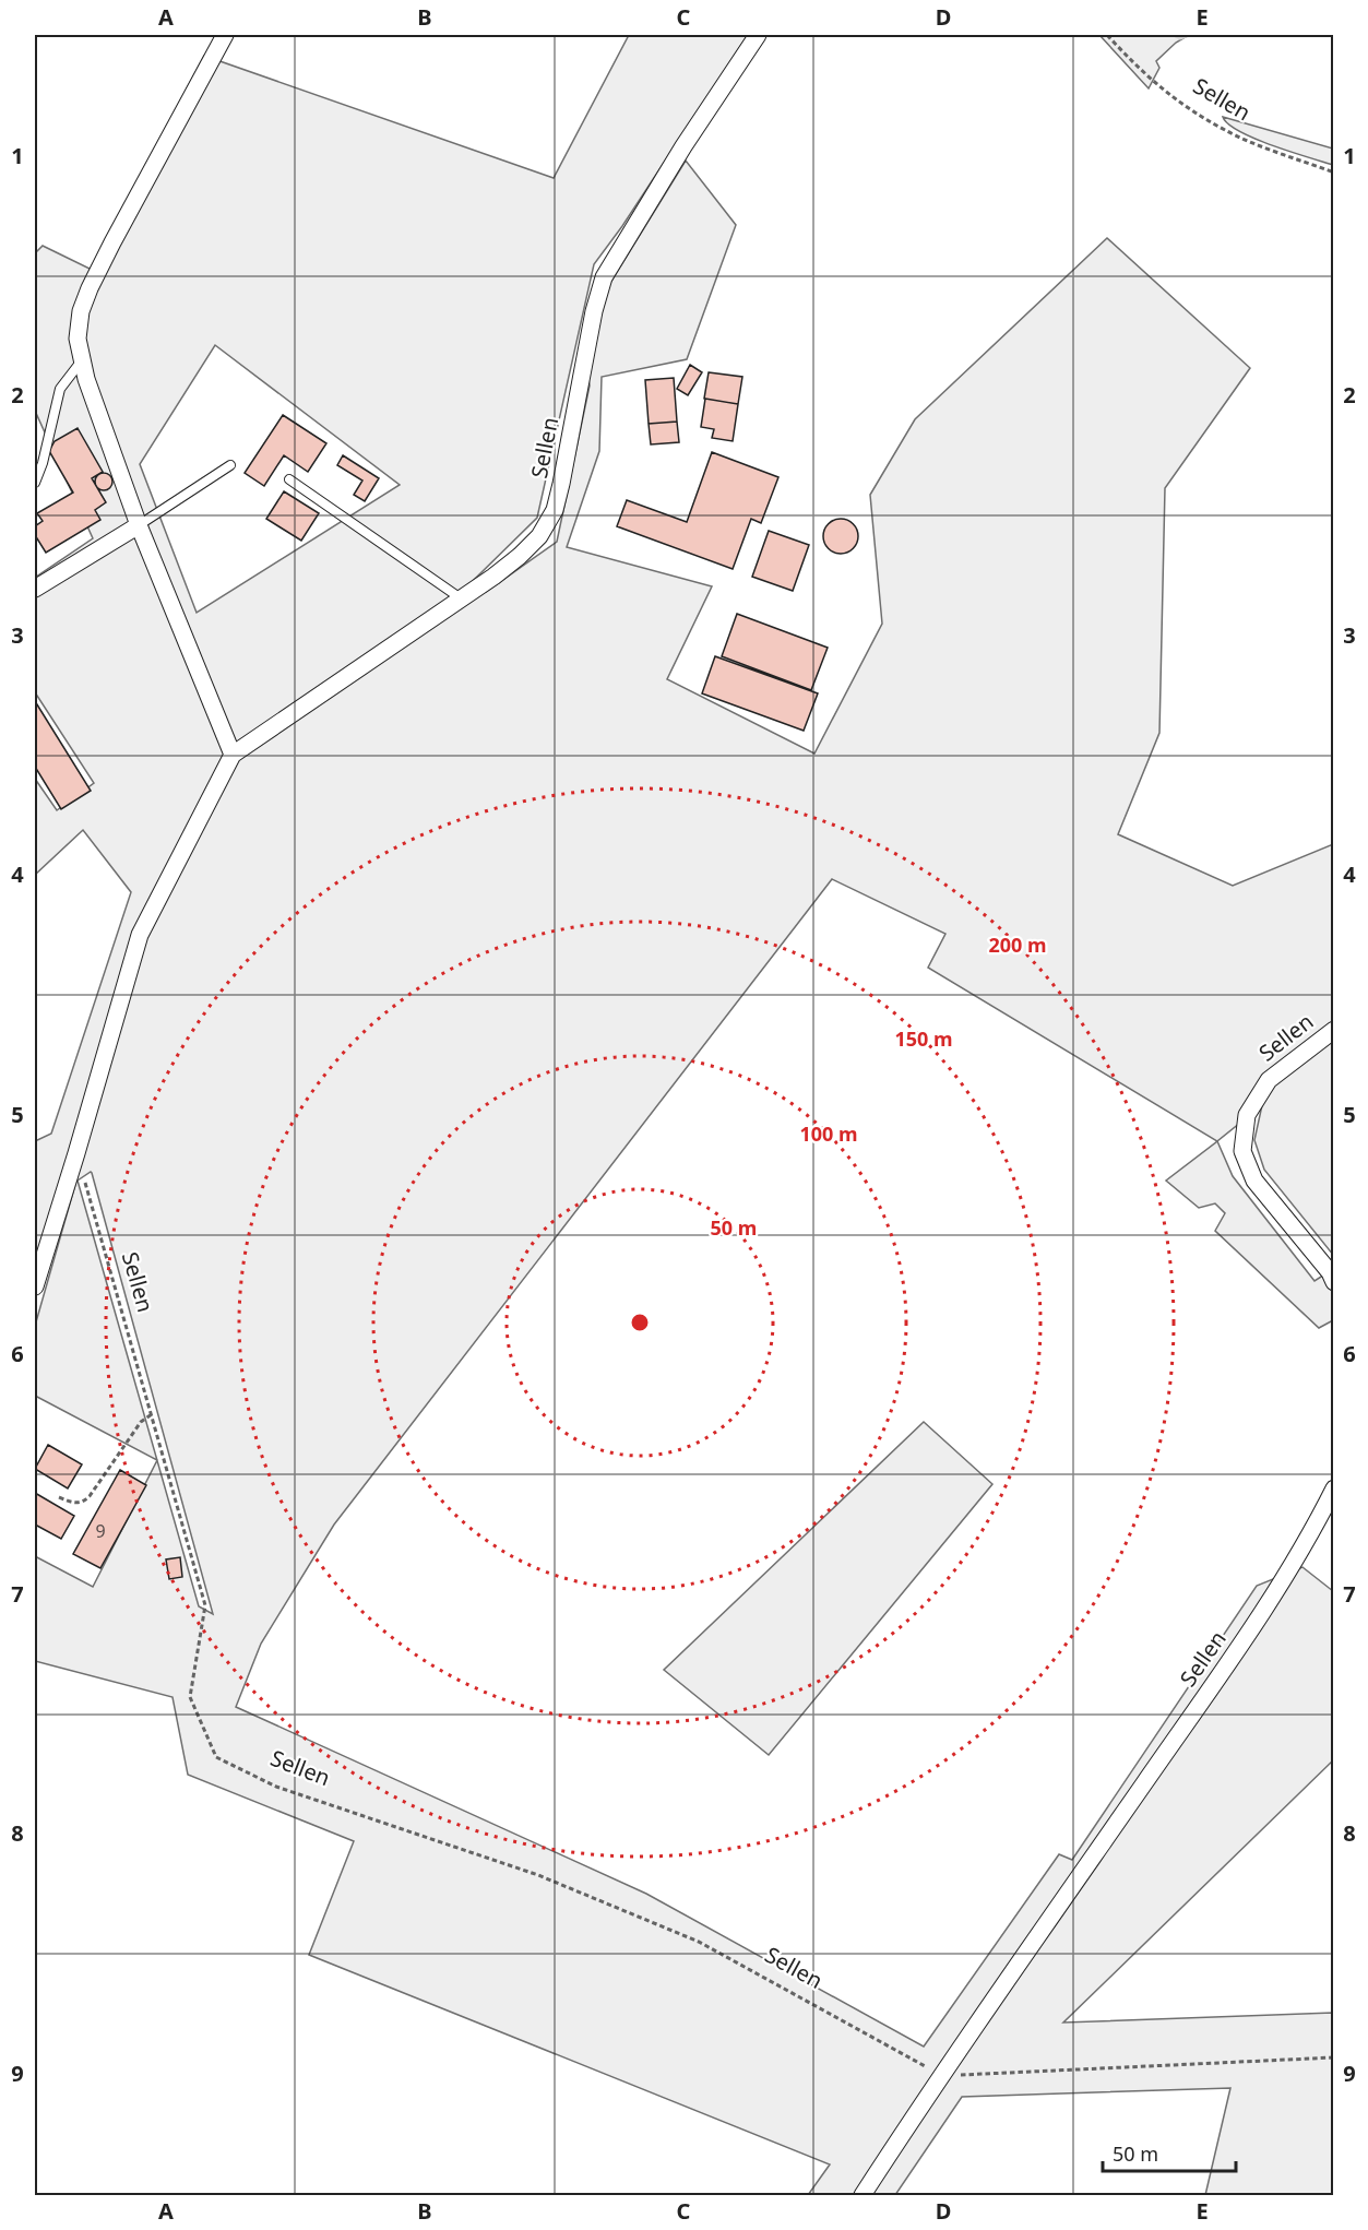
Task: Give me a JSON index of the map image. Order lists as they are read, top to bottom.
{
  "streets": {
    "street": ["Sellen"]
  },
  "house_numbers": ["9"],
  "scale_bar": "50 m",
  "grid": {
    "columns": [
      "A",
      "B",
      "C",
      "D",
      "E"
    ],
    "rows": [
      "1",
      "2",
      "3",
      "4",
      "5",
      "6",
      "7",
      "8",
      "9"
    ]
  },
  "rings": [
    "200 m",
    "150 m",
    "100 m",
    "50 m"
  ]
}
